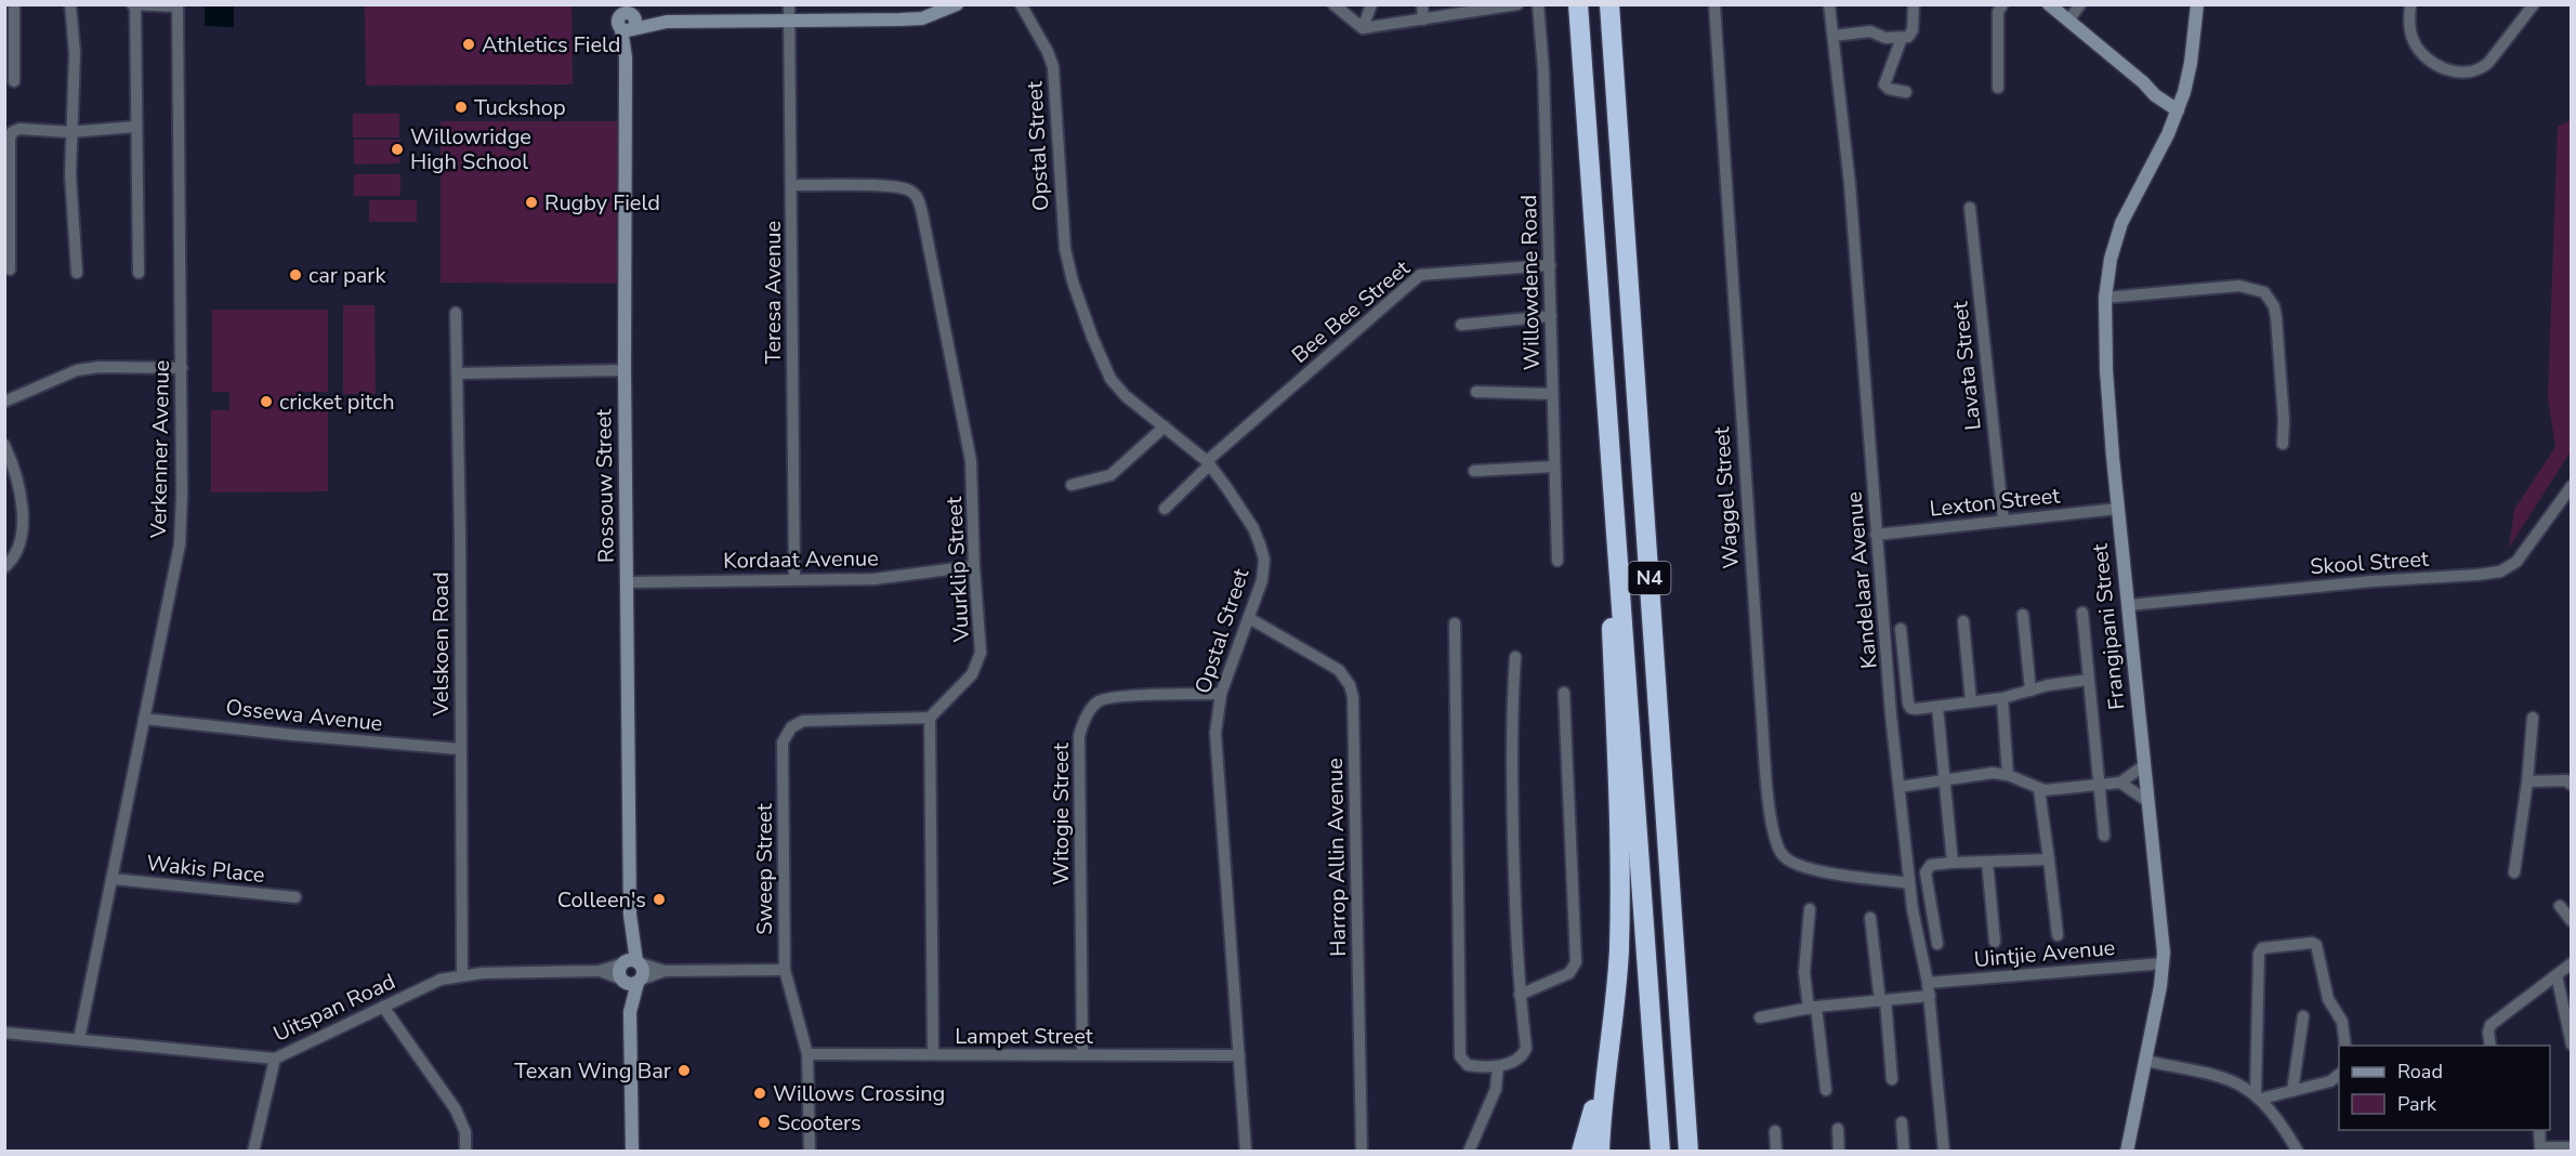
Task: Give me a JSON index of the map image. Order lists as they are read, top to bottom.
{
  "streets": {
    "highway": ["N4"],
    "street": [
      "Opstal Street",
      "Willowdene Road",
      "Teresa Avenue",
      "Bee Bee Street",
      "Lavata Street",
      "Verkenner Avenue",
      "Rossouw Street",
      "Waggel Street",
      "Lexton Street",
      "Kordaat Avenue",
      "Skool Street",
      "Vuurklip Street",
      "Kandelaar Avenue",
      "Frangipani Street",
      "Velskoen Road",
      "Ossewa Avenue",
      "Witogie Street",
      "Harrop Allin Avenue",
      "Wakis Place",
      "Sweep Street",
      "Uintjie Avenue",
      "Uitspan Road",
      "Lampet Street"
    ]
  },
  "crossings": [
    ["Opstal Street", "Bee Bee Street"],
    ["Opstal Street", "Witogie Street"],
    ["Opstal Street", "Harrop Allin Avenue"],
    ["Opstal Street", "Lampet Street"],
    ["Willowdene Road", "Bee Bee Street"],
    ["Teresa Avenue", "Kordaat Avenue"],
    ["Teresa Avenue", "Vuurklip Street"],
    ["Lavata Street", "Lexton Street"],
    ["Verkenner Avenue", "Ossewa Avenue"],
    ["Verkenner Avenue", "Wakis Place"],
    ["Verkenner Avenue", "Uitspan Road"],
    ["Rossouw Street", "Kordaat Avenue"],
    ["Rossouw Street", "Uitspan Road"],
    ["Waggel Street", "Kandelaar Avenue"],
    ["Lexton Street", "Kandelaar Avenue"],
    ["Lexton Street", "Frangipani Street"],
    ["Kordaat Avenue", "Vuurklip Street"],
    ["Skool Street", "Frangipani Street"],
    ["Vuurklip Street", "Sweep Street"],
    ["Kandelaar Avenue", "Uintjie Avenue"],
    ["Frangipani Street", "Uintjie Avenue"],
    ["Velskoen Road", "Ossewa Avenue"],
    ["Velskoen Road", "Uitspan Road"],
    ["Witogie Street", "Lampet Street"],
    ["Sweep Street", "Lampet Street"]
  ],
  "places": [
    "Athletics Field",
    "Tuckshop",
    "Willowridge High School",
    "Rugby Field",
    "car park",
    "cricket pitch",
    "Colleen's",
    "Texan Wing Bar",
    "Willows Crossing",
    "Scooters"
  ],
  "legend": ["Road", "Park"]
}
